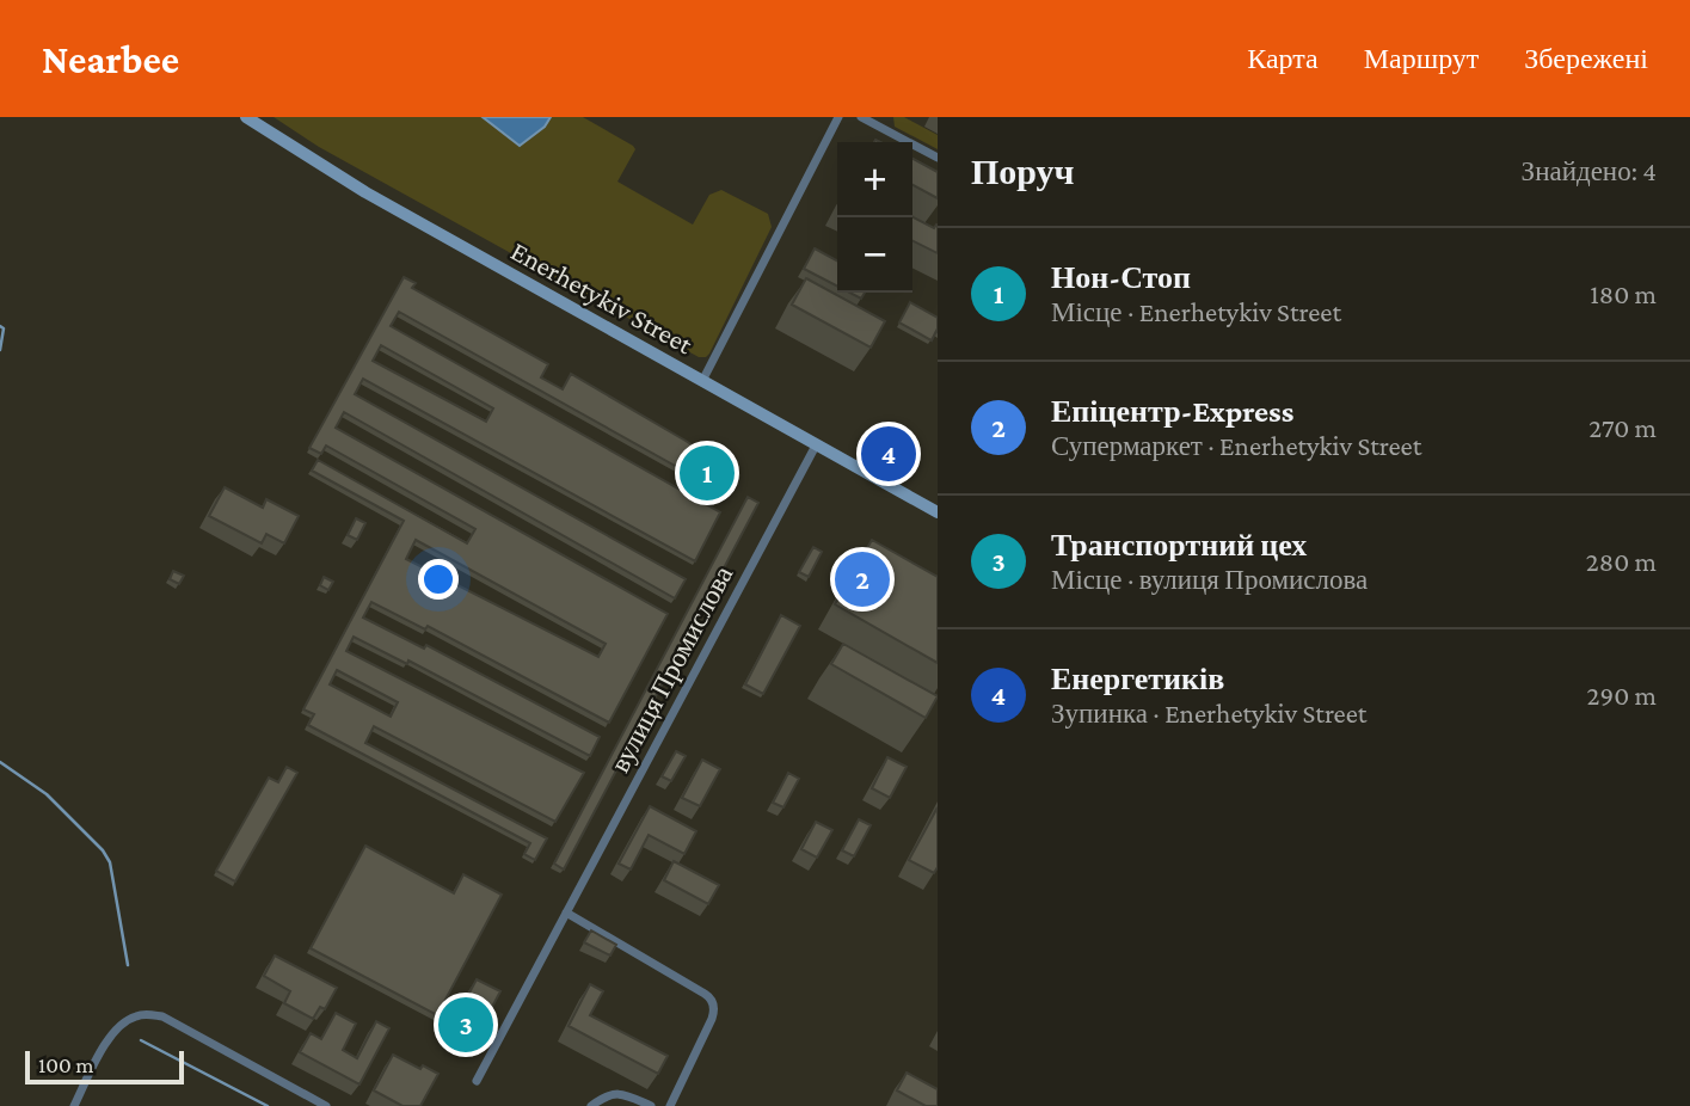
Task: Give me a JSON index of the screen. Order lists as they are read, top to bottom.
{
  "streets": {
    "main road": ["Enerhetykiv Street"],
    "street": ["вулиця Промислова"]
  },
  "crossings": [
    ["Enerhetykiv Street", "вулиця Промислова"]
  ],
  "scale_bar": "100 m",
  "page": {
    "header": "Nearbee",
    "nav": ["Карта", "Маршрут", "Збережені"],
    "heading": ["Поруч", "Знайдено: 4"],
    "map_buttons": ["+", "−"],
    "list": [
      {
        "mark": "1",
        "name": "Нон-Стоп",
        "note": "Місце · Enerhetykiv Street",
        "value": "180 m"
      },
      {
        "mark": "2",
        "name": "Епіцентр-Express",
        "note": "Супермаркет · Enerhetykiv Street",
        "value": "270 m"
      },
      {
        "mark": "3",
        "name": "Транспортний цех",
        "note": "Місце · вулиця Промислова",
        "value": "280 m"
      },
      {
        "mark": "4",
        "name": "Енергетиків",
        "note": "Зупинка · Enerhetykiv Street",
        "value": "290 m"
      }
    ],
    "pins": [
      "4",
      "1",
      "2",
      "3"
    ],
    "scale": "100 m"
  }
}
